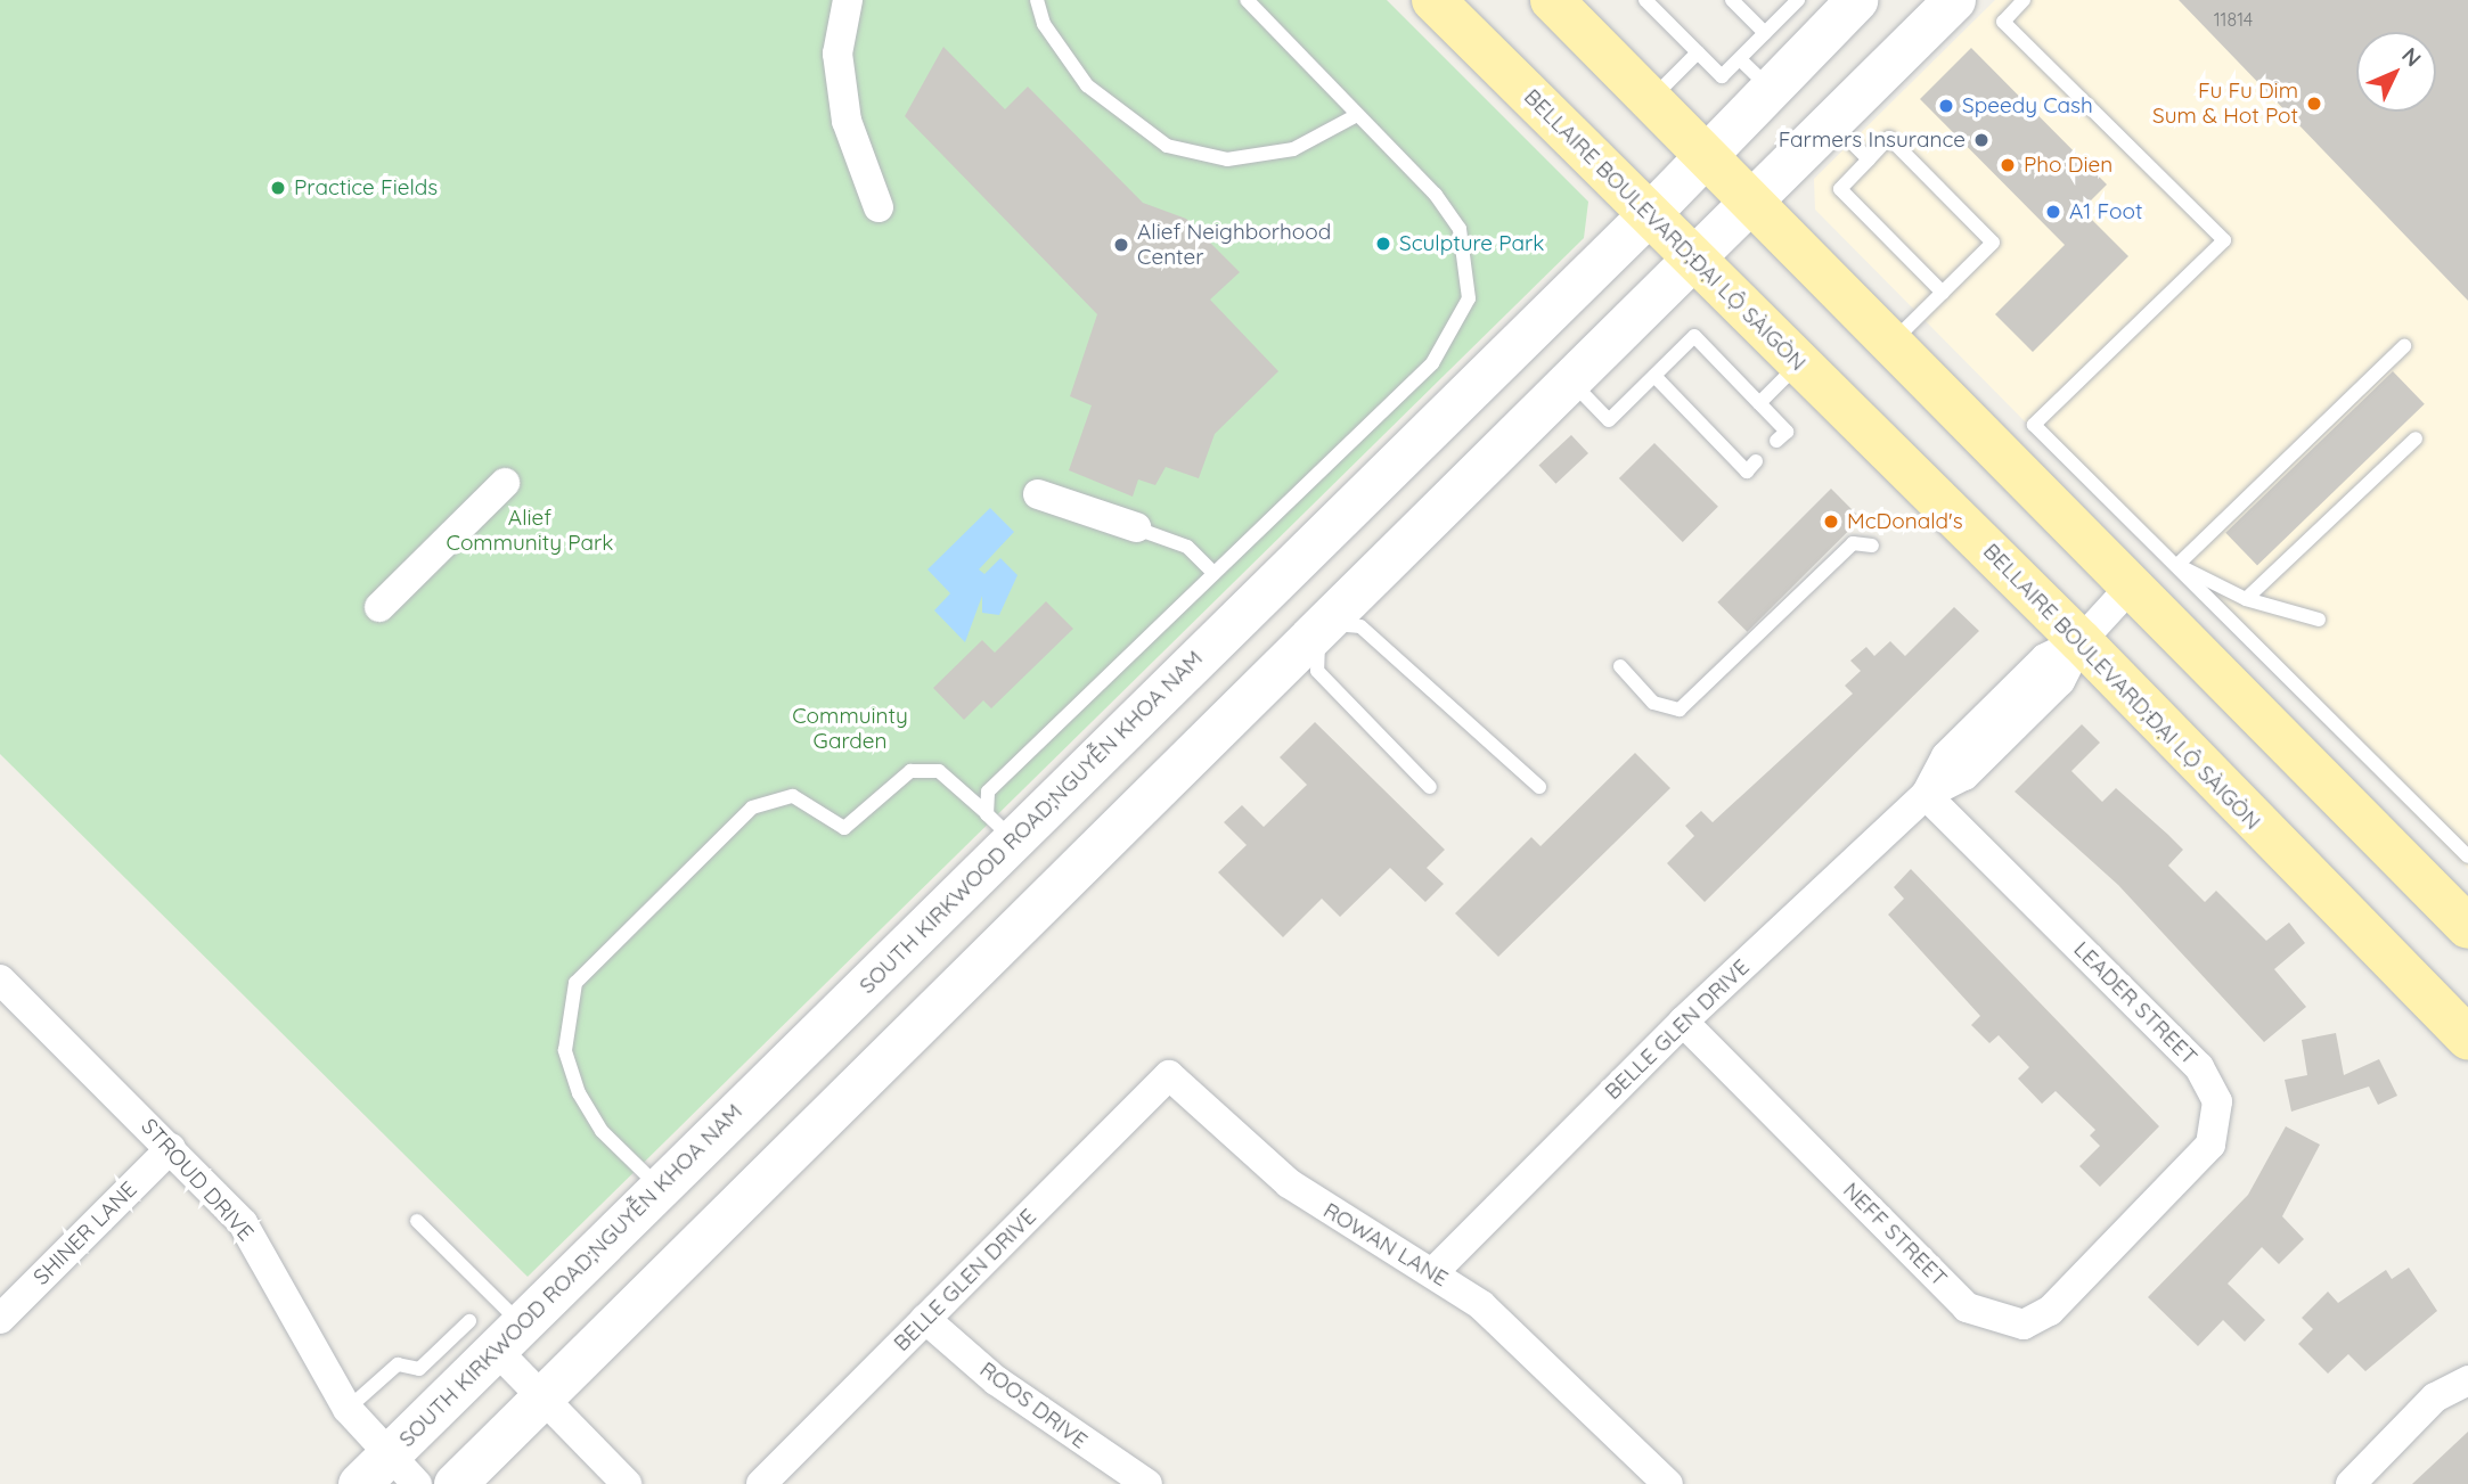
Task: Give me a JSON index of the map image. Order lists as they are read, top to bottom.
{
  "streets": {
    "main road": ["BELLAIRE BOULEVARD;ĐẠI LỘ SÀIGÒN", "SOUTH KIRKWOOD ROAD;NGUYỄN KHOA NAM"],
    "street": [
      "LEADER STREET",
      "BELLE GLEN DRIVE",
      "STROUD DRIVE",
      "SHINER LANE",
      "NEFF STREET",
      "ROWAN LANE",
      "ROOS DRIVE"
    ]
  },
  "crossings": [
    ["BELLAIRE BOULEVARD;ĐẠI LỘ SÀIGÒN", "SOUTH KIRKWOOD ROAD;NGUYỄN KHOA NAM"],
    ["BELLAIRE BOULEVARD;ĐẠI LỘ SÀIGÒN", "BELLE GLEN DRIVE"],
    ["SOUTH KIRKWOOD ROAD;NGUYỄN KHOA NAM", "STROUD DRIVE"],
    ["LEADER STREET", "BELLE GLEN DRIVE"],
    ["LEADER STREET", "NEFF STREET"],
    ["BELLE GLEN DRIVE", "NEFF STREET"],
    ["BELLE GLEN DRIVE", "ROWAN LANE"],
    ["BELLE GLEN DRIVE", "ROOS DRIVE"],
    ["STROUD DRIVE", "SHINER LANE"]
  ],
  "parks": ["Alief Community Park", "Commuinty Garden"],
  "places": [
    "Fu Fu Dim Sum & Hot Pot",
    "Speedy Cash",
    "Farmers Insurance",
    "Pho Dien",
    "Practice Fields",
    "A1 Foot",
    "Sculpture Park",
    "Alief Neighborhood Center",
    "McDonald's"
  ],
  "house_numbers": ["11814"],
  "north": "top right"
}
